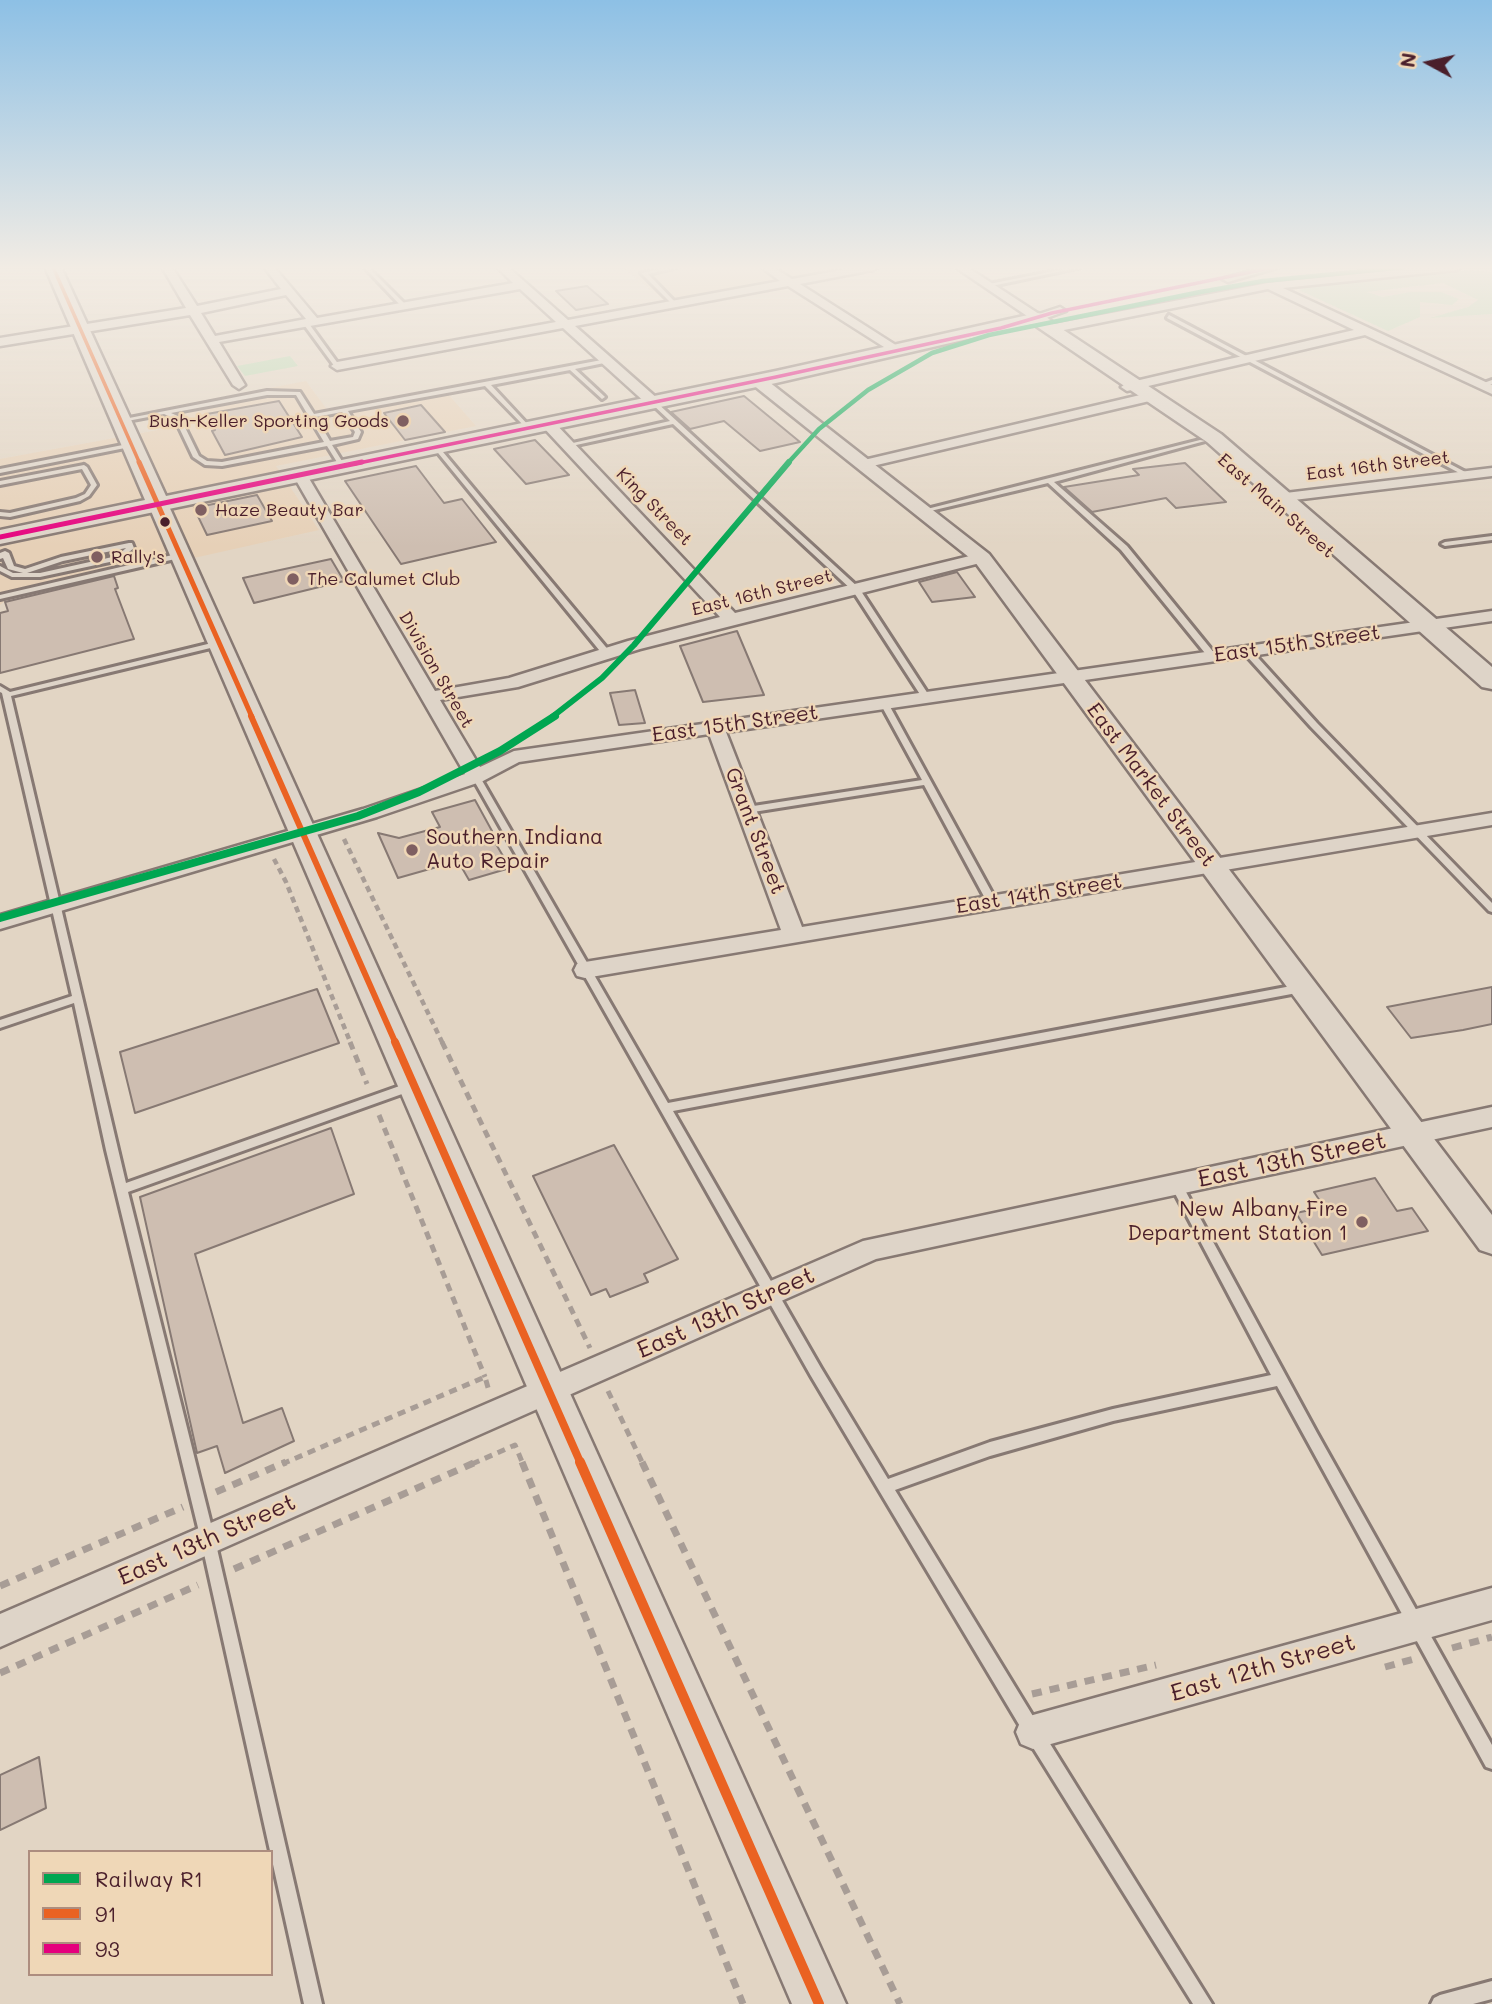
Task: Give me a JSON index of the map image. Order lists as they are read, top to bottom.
{
  "streets": {
    "main road": ["East Main Street"],
    "street": [
      "East 16th Street",
      "King Street",
      "East 15th Street",
      "Division Street",
      "East Market Street",
      "Grant Street",
      "East 14th Street",
      "East 13th Street",
      "East 12th Street"
    ]
  },
  "crossings": [
    ["East 16th Street", "East Main Street"],
    ["East 16th Street", "King Street"],
    ["East 16th Street", "Division Street"],
    ["East 16th Street", "East Market Street"],
    ["East Main Street", "East 15th Street"],
    ["East 15th Street", "Division Street"],
    ["East 15th Street", "East Market Street"],
    ["East 15th Street", "Grant Street"],
    ["East Market Street", "East 14th Street"],
    ["East Market Street", "East 13th Street"],
    ["Grant Street", "East 14th Street"]
  ],
  "places": [
    "Bush-Keller Sporting Goods",
    "Haze Beauty Bar",
    "Rally's",
    "The Calumet Club",
    "Southern Indiana Auto Repair",
    "New Albany Fire Department Station 1"
  ],
  "lines": ["rail line R1", "transit line 91", "transit line 93"],
  "legend": ["Railway R1", "91", "93"],
  "north": "left"
}
